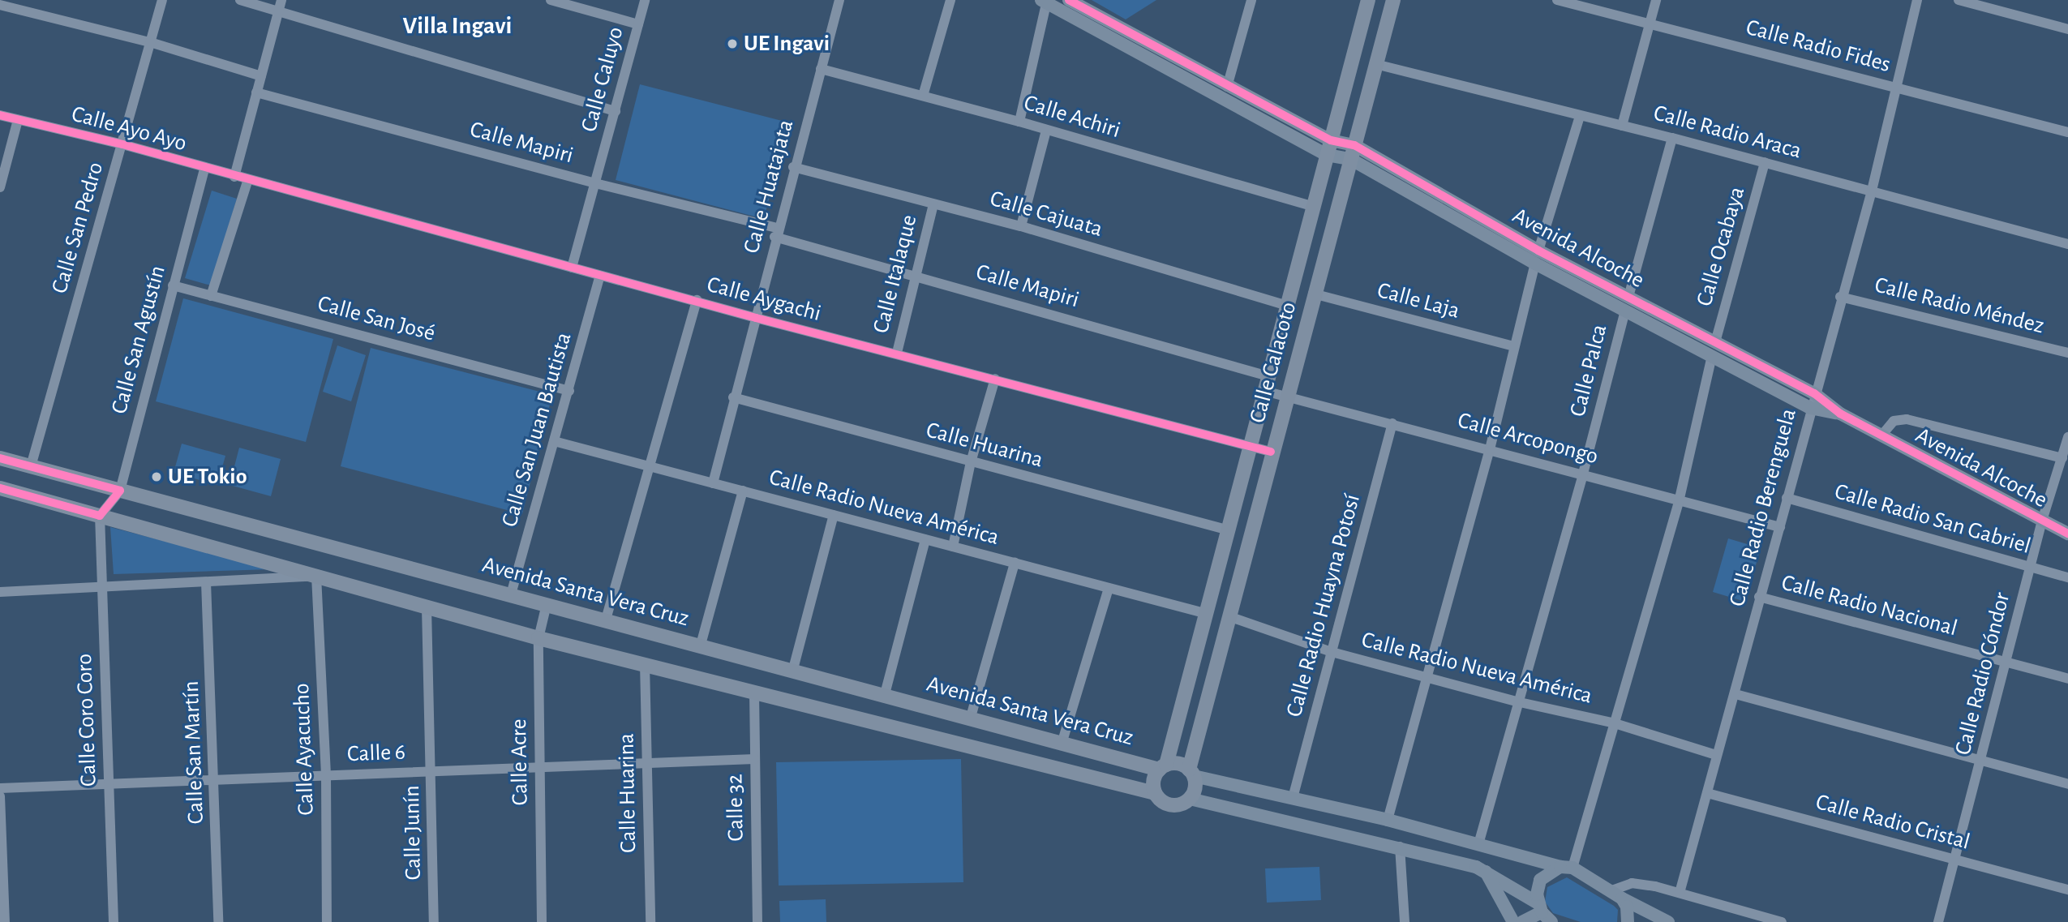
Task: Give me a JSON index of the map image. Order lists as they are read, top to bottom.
{
  "streets": {
    "main road": ["Calle Calacoto", "Avenida Santa Vera Cruz"],
    "street": [
      "Calle Radio Fides",
      "Calle Caluyo",
      "Calle Achiri",
      "Calle Ayo Ayo",
      "Calle Radio Araca",
      "Calle Mapiri",
      "Calle Huatajata",
      "Calle Cajuata",
      "Calle San Pedro",
      "Calle Ocabaya",
      "Avenida Alcoche",
      "Calle Italaque",
      "Calle Aygachi",
      "Calle Laja",
      "Calle Radio Méndez",
      "Calle San José",
      "Calle San Agustín",
      "Calle Palca",
      "Calle San Juan Bautista",
      "Calle Arcopongo",
      "Calle Huarina",
      "Calle Radio Nueva América",
      "Calle Radio Berenguela",
      "Calle Radio San Gabriel",
      "Calle Radio Huayna Potosí",
      "Calle Radio Nacional",
      "Calle Radio Cóndor",
      "Calle Coro Coro",
      "Calle Ayacucho",
      "Calle San Martín",
      "Calle 6",
      "Calle Acre",
      "Calle 32",
      "Calle Radio Cristal",
      "Calle Junín"
    ]
  },
  "crossings": [
    ["Calle Radio Fides", "Calle Radio Berenguela"],
    ["Calle Caluyo", "Calle Mapiri"],
    ["Calle Caluyo", "Calle Aygachi"],
    ["Calle Achiri", "Calle Huatajata"],
    ["Calle Achiri", "Calle Calacoto"],
    ["Calle Ayo Ayo", "Calle San Pedro"],
    ["Calle Ayo Ayo", "Calle Aygachi"],
    ["Calle Ayo Ayo", "Calle San Agustín"],
    ["Calle Radio Araca", "Calle Ocabaya"],
    ["Calle Radio Araca", "Calle Calacoto"],
    ["Calle Radio Araca", "Calle Radio Berenguela"],
    ["Calle Mapiri", "Calle Huatajata"],
    ["Calle Mapiri", "Calle Italaque"],
    ["Calle Mapiri", "Calle Calacoto"],
    ["Calle Huatajata", "Calle Cajuata"],
    ["Calle Huatajata", "Calle Aygachi"],
    ["Calle Huatajata", "Calle Huarina"],
    ["Calle Huatajata", "Calle Radio Nueva América"],
    ["Calle Cajuata", "Calle Italaque"],
    ["Calle Cajuata", "Calle Calacoto"],
    ["Calle San Pedro", "Avenida Santa Vera Cruz"],
    ["Calle Ocabaya", "Avenida Alcoche"],
    ["Avenida Alcoche", "Calle Calacoto"],
    ["Avenida Alcoche", "Calle Palca"],
    ["Avenida Alcoche", "Calle Radio Berenguela"],
    ["Avenida Alcoche", "Calle Radio Cóndor"],
    ["Calle Italaque", "Calle Aygachi"],
    ["Calle Aygachi", "Calle Calacoto"],
    ["Calle Aygachi", "Calle San Juan Bautista"],
    ["Calle Laja", "Calle Calacoto"],
    ["Calle Radio Méndez", "Calle Radio Berenguela"],
    ["Calle San José", "Calle San Agustín"],
    ["Calle San José", "Calle San Juan Bautista"],
    ["Calle San Agustín", "Avenida Santa Vera Cruz"],
    ["Calle San Agustín", "Calle Coro Coro"],
    ["Calle Calacoto", "Calle Arcopongo"],
    ["Calle Calacoto", "Calle Huarina"],
    ["Calle Calacoto", "Calle Radio Nueva América"],
    ["Calle Calacoto", "Avenida Santa Vera Cruz"],
    ["Calle Palca", "Calle Arcopongo"],
    ["Calle Palca", "Calle Radio Nueva América"],
    ["Calle San Juan Bautista", "Calle Radio Nueva América"],
    ["Calle San Juan Bautista", "Avenida Santa Vera Cruz"],
    ["Calle Arcopongo", "Calle Radio Berenguela"],
    ["Calle Arcopongo", "Calle Radio Huayna Potosí"],
    ["Calle Huarina", "Avenida Santa Vera Cruz"],
    ["Calle Huarina", "Calle 6"],
    ["Calle Radio Nueva América", "Calle Radio Berenguela"],
    ["Calle Radio Nueva América", "Calle Radio Huayna Potosí"],
    ["Calle Radio Berenguela", "Calle Radio San Gabriel"],
    ["Calle Radio Berenguela", "Calle Radio Nacional"],
    ["Calle Radio Berenguela", "Calle Radio Cristal"],
    ["Calle Radio San Gabriel", "Calle Radio Cóndor"],
    ["Avenida Santa Vera Cruz", "Calle Coro Coro"],
    ["Avenida Santa Vera Cruz", "Calle Ayacucho"],
    ["Avenida Santa Vera Cruz", "Calle Acre"],
    ["Avenida Santa Vera Cruz", "Calle 32"],
    ["Avenida Santa Vera Cruz", "Calle Junín"],
    ["Calle Radio Nacional", "Calle Radio Cóndor"],
    ["Calle Radio Cóndor", "Calle Radio Cristal"],
    ["Calle Coro Coro", "Calle 6"],
    ["Calle Ayacucho", "Calle 6"],
    ["Calle San Martín", "Calle 6"],
    ["Calle 6", "Calle Acre"],
    ["Calle 6", "Calle 32"],
    ["Calle 6", "Calle Junín"]
  ],
  "districts": ["Villa Ingavi"],
  "places": ["UE Ingavi", "UE Tokio"]
}
